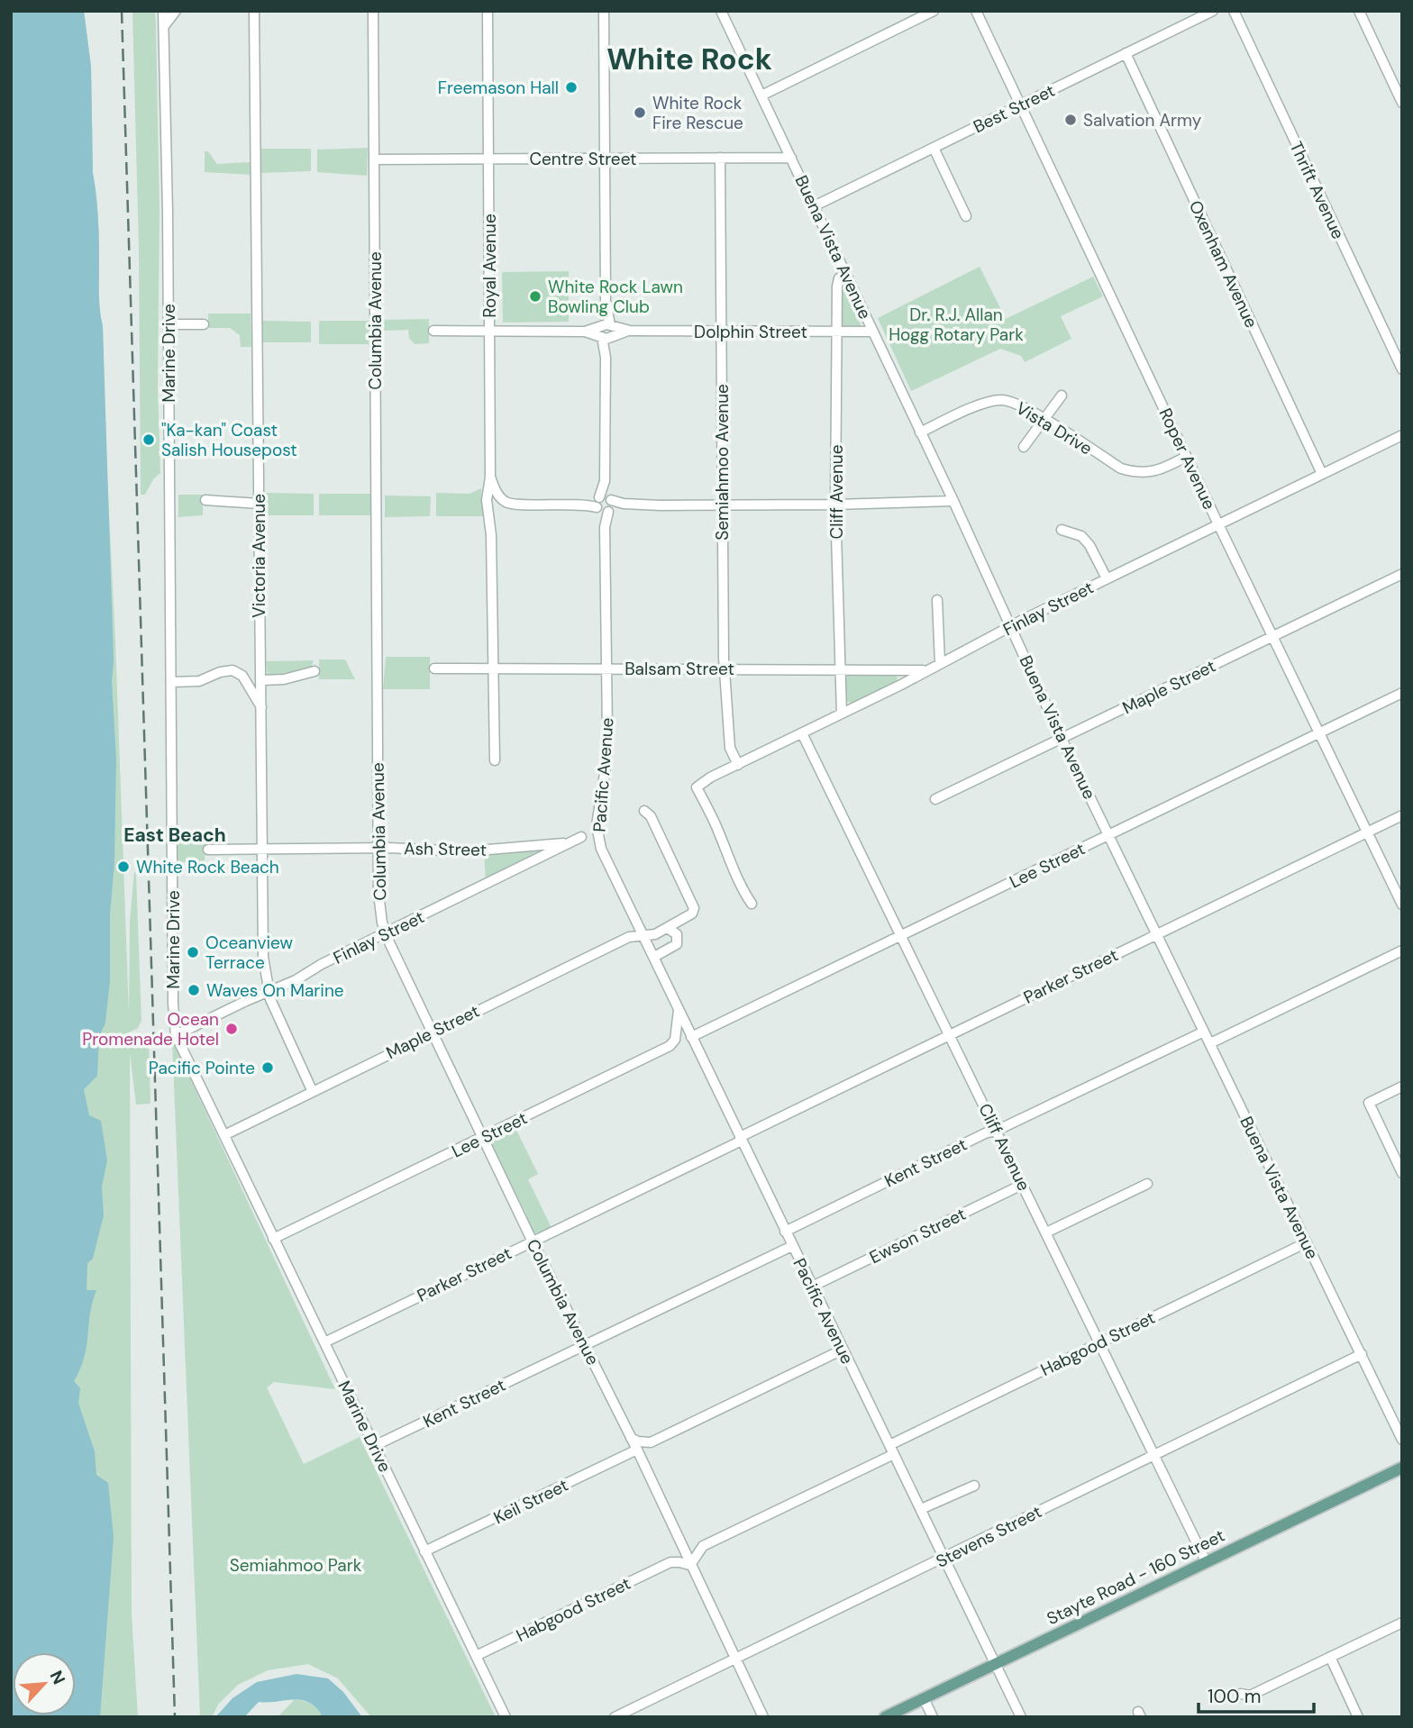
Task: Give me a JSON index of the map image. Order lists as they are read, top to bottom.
{
  "streets": {
    "main road": ["Stayte Road - 160 Street"],
    "street": [
      "Best Street",
      "Centre Street",
      "Thrift Avenue",
      "Buena Vista Avenue",
      "Oxenham Avenue",
      "Royal Avenue",
      "Columbia Avenue",
      "Dolphin Street",
      "Marine Drive",
      "Vista Drive",
      "Roper Avenue",
      "Semiahmoo Avenue",
      "Cliff Avenue",
      "Victoria Avenue",
      "Finlay Street",
      "Balsam Street",
      "Maple Street",
      "Pacific Avenue",
      "Ash Street",
      "Lee Street",
      "Parker Street",
      "Kent Street",
      "Ewson Street",
      "Habgood Street",
      "Keil Street",
      "Stevens Street"
    ]
  },
  "crossings": [
    ["Best Street", "Buena Vista Avenue"],
    ["Best Street", "Oxenham Avenue"],
    ["Best Street", "Roper Avenue"],
    ["Centre Street", "Buena Vista Avenue"],
    ["Centre Street", "Royal Avenue"],
    ["Centre Street", "Columbia Avenue"],
    ["Centre Street", "Semiahmoo Avenue"],
    ["Centre Street", "Pacific Avenue"],
    ["Buena Vista Avenue", "Dolphin Street"],
    ["Buena Vista Avenue", "Vista Drive"],
    ["Buena Vista Avenue", "Cliff Avenue"],
    ["Buena Vista Avenue", "Finlay Street"],
    ["Buena Vista Avenue", "Maple Street"],
    ["Buena Vista Avenue", "Lee Street"],
    ["Buena Vista Avenue", "Parker Street"],
    ["Buena Vista Avenue", "Kent Street"],
    ["Buena Vista Avenue", "Habgood Street"],
    ["Buena Vista Avenue", "Stevens Street"],
    ["Oxenham Avenue", "Finlay Street"],
    ["Royal Avenue", "Balsam Street"],
    ["Columbia Avenue", "Finlay Street"],
    ["Columbia Avenue", "Maple Street"],
    ["Columbia Avenue", "Ash Street"],
    ["Columbia Avenue", "Lee Street"],
    ["Columbia Avenue", "Parker Street"],
    ["Columbia Avenue", "Kent Street"],
    ["Columbia Avenue", "Keil Street"],
    ["Columbia Avenue", "Stevens Street"],
    ["Dolphin Street", "Semiahmoo Avenue"],
    ["Dolphin Street", "Cliff Avenue"],
    ["Dolphin Street", "Pacific Avenue"],
    ["Marine Drive", "Finlay Street"],
    ["Marine Drive", "Maple Street"],
    ["Marine Drive", "Lee Street"],
    ["Marine Drive", "Parker Street"],
    ["Marine Drive", "Kent Street"],
    ["Marine Drive", "Habgood Street"],
    ["Marine Drive", "Keil Street"],
    ["Vista Drive", "Roper Avenue"],
    ["Roper Avenue", "Finlay Street"],
    ["Roper Avenue", "Maple Street"],
    ["Roper Avenue", "Lee Street"],
    ["Roper Avenue", "Parker Street"],
    ["Semiahmoo Avenue", "Finlay Street"],
    ["Semiahmoo Avenue", "Balsam Street"],
    ["Cliff Avenue", "Finlay Street"],
    ["Cliff Avenue", "Balsam Street"],
    ["Cliff Avenue", "Lee Street"],
    ["Cliff Avenue", "Parker Street"],
    ["Cliff Avenue", "Kent Street"],
    ["Cliff Avenue", "Ewson Street"],
    ["Cliff Avenue", "Habgood Street"],
    ["Cliff Avenue", "Stevens Street"],
    ["Cliff Avenue", "Stayte Road - 160 Street"],
    ["Victoria Avenue", "Finlay Street"],
    ["Victoria Avenue", "Maple Street"],
    ["Victoria Avenue", "Ash Street"],
    ["Finlay Street", "Balsam Street"],
    ["Finlay Street", "Ash Street"],
    ["Balsam Street", "Pacific Avenue"],
    ["Maple Street", "Pacific Avenue"],
    ["Pacific Avenue", "Lee Street"],
    ["Pacific Avenue", "Parker Street"],
    ["Pacific Avenue", "Kent Street"],
    ["Pacific Avenue", "Ewson Street"],
    ["Pacific Avenue", "Habgood Street"],
    ["Pacific Avenue", "Stevens Street"],
    ["Pacific Avenue", "Stayte Road - 160 Street"]
  ],
  "districts": ["White Rock", "East Beach"],
  "parks": ["Dr. R.J. Allan Hogg Rotary Park", "Semiahmoo Park"],
  "places": [
    "Freemason Hall",
    "White Rock Fire Rescue",
    "Salvation Army",
    "White Rock Lawn Bowling Club",
    "\"Ka-kan\" Coast Salish Housepost",
    "White Rock Beach",
    "Oceanview Terrace",
    "Waves On Marine",
    "Ocean Promenade Hotel",
    "Pacific Pointe"
  ],
  "scale_bar": "100 m",
  "north": "top right"
}
